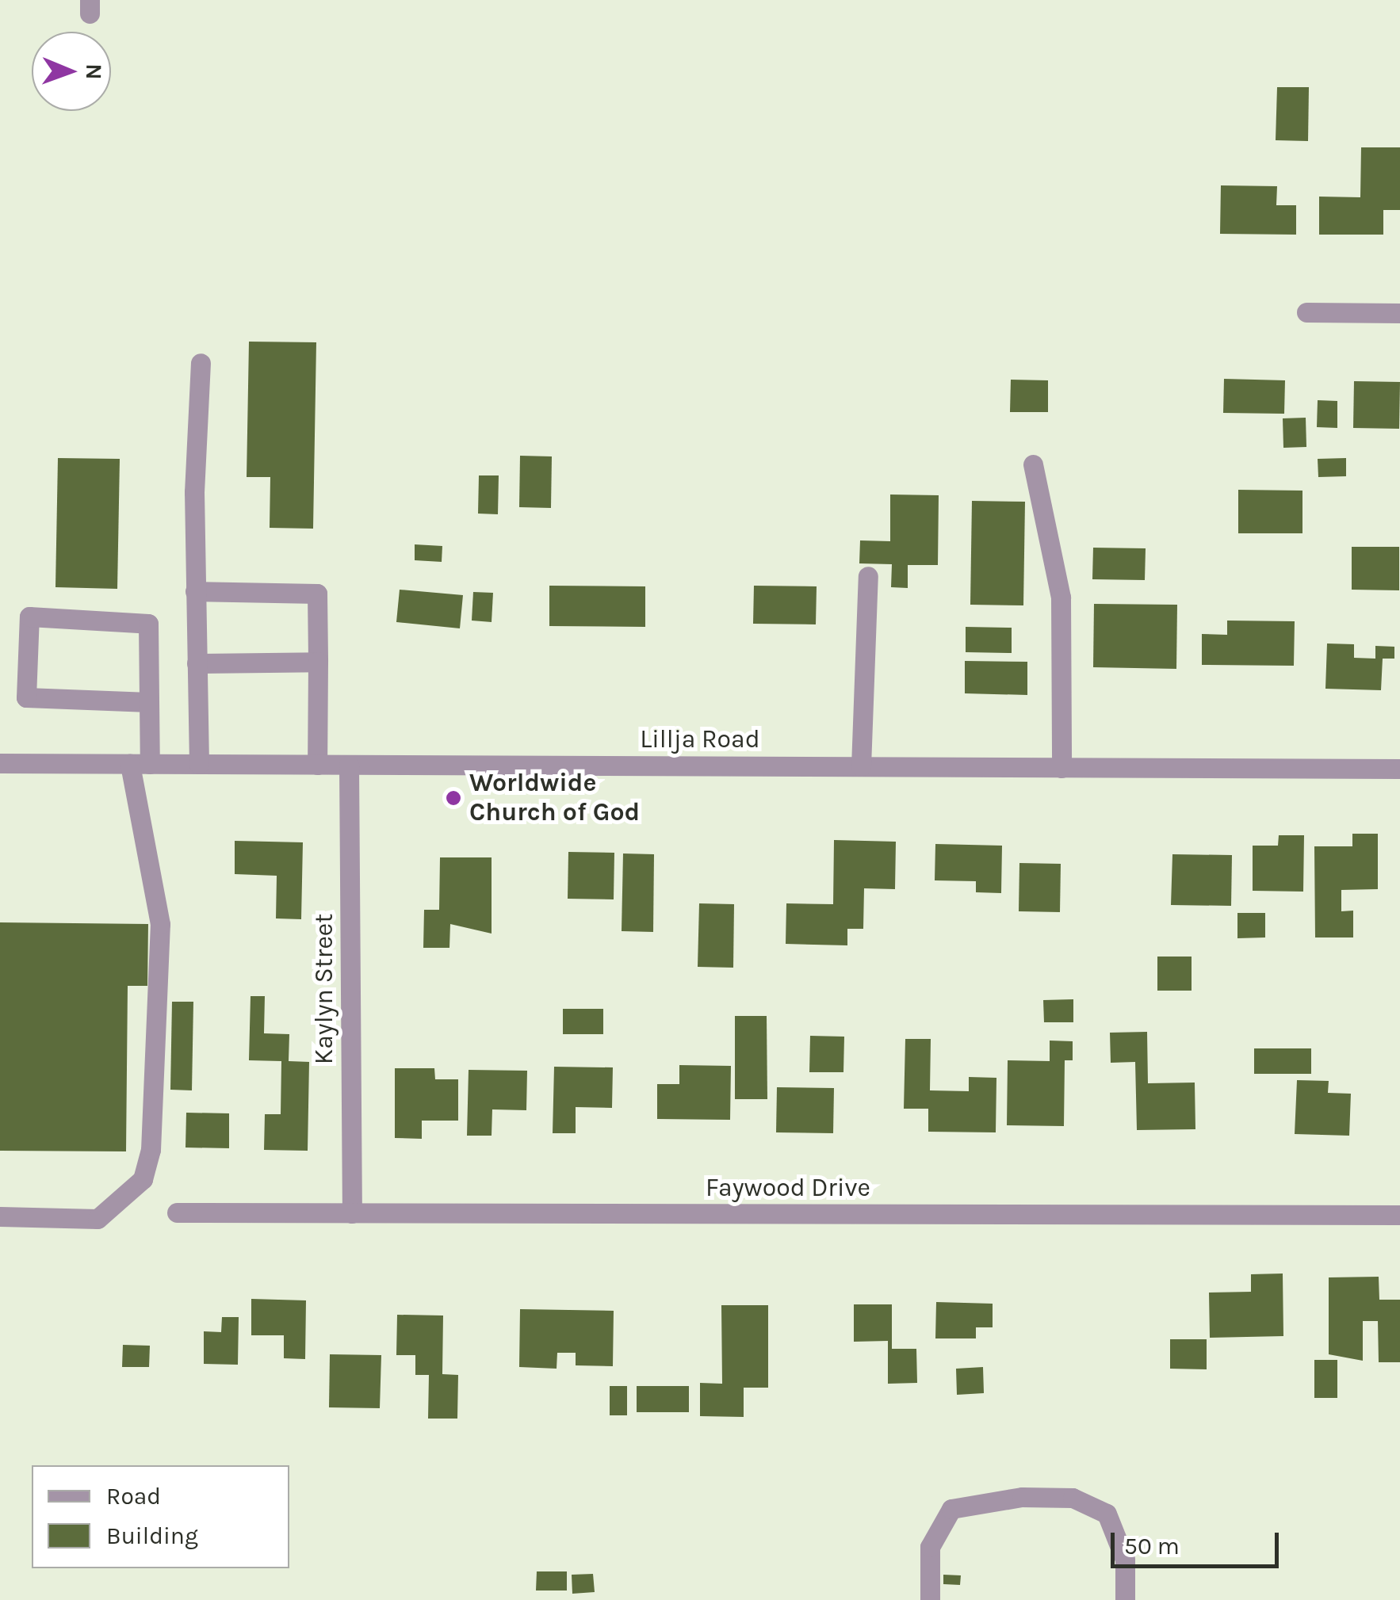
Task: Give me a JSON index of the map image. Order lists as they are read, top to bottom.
{
  "streets": {
    "street": ["Lillja Road", "Kaylyn Street", "Faywood Drive"]
  },
  "crossings": [
    ["Lillja Road", "Kaylyn Street"],
    ["Kaylyn Street", "Faywood Drive"]
  ],
  "places": ["Worldwide Church of God"],
  "legend": ["Road", "Building"],
  "scale_bar": "50 m",
  "north": "right"
}
